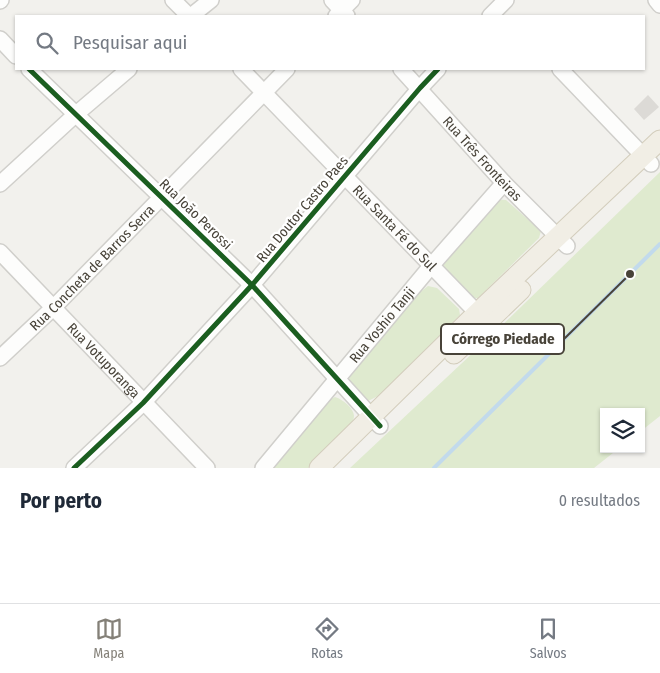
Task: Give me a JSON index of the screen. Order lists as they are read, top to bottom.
{
  "streets": {
    "street": [
      "Rua Três Fronteiras",
      "Rua Doutor Castro Paes",
      "Rua João Perossi",
      "Rua Santa Fé do Sul",
      "Rua Concheta de Barros Serra",
      "Rua Yoshio Tanji",
      "Rua Votuporanga"
    ]
  },
  "crossings": [
    ["Rua Três Fronteiras", "Rua Doutor Castro Paes"],
    ["Rua Três Fronteiras", "Rua Yoshio Tanji"],
    ["Rua Doutor Castro Paes", "Rua João Perossi"],
    ["Rua Doutor Castro Paes", "Rua Santa Fé do Sul"],
    ["Rua Doutor Castro Paes", "Rua Votuporanga"],
    ["Rua João Perossi", "Rua Concheta de Barros Serra"],
    ["Rua João Perossi", "Rua Yoshio Tanji"],
    ["Rua Santa Fé do Sul", "Rua Concheta de Barros Serra"],
    ["Rua Santa Fé do Sul", "Rua Yoshio Tanji"],
    ["Rua Concheta de Barros Serra", "Rua Votuporanga"]
  ],
  "places": ["Córrego Piedade"],
  "page": {
    "search": "Pesquisar aqui",
    "heading": ["Por perto", "0 resultados"],
    "nav": ["Mapa", "Rotas", "Salvos"]
  }
}
